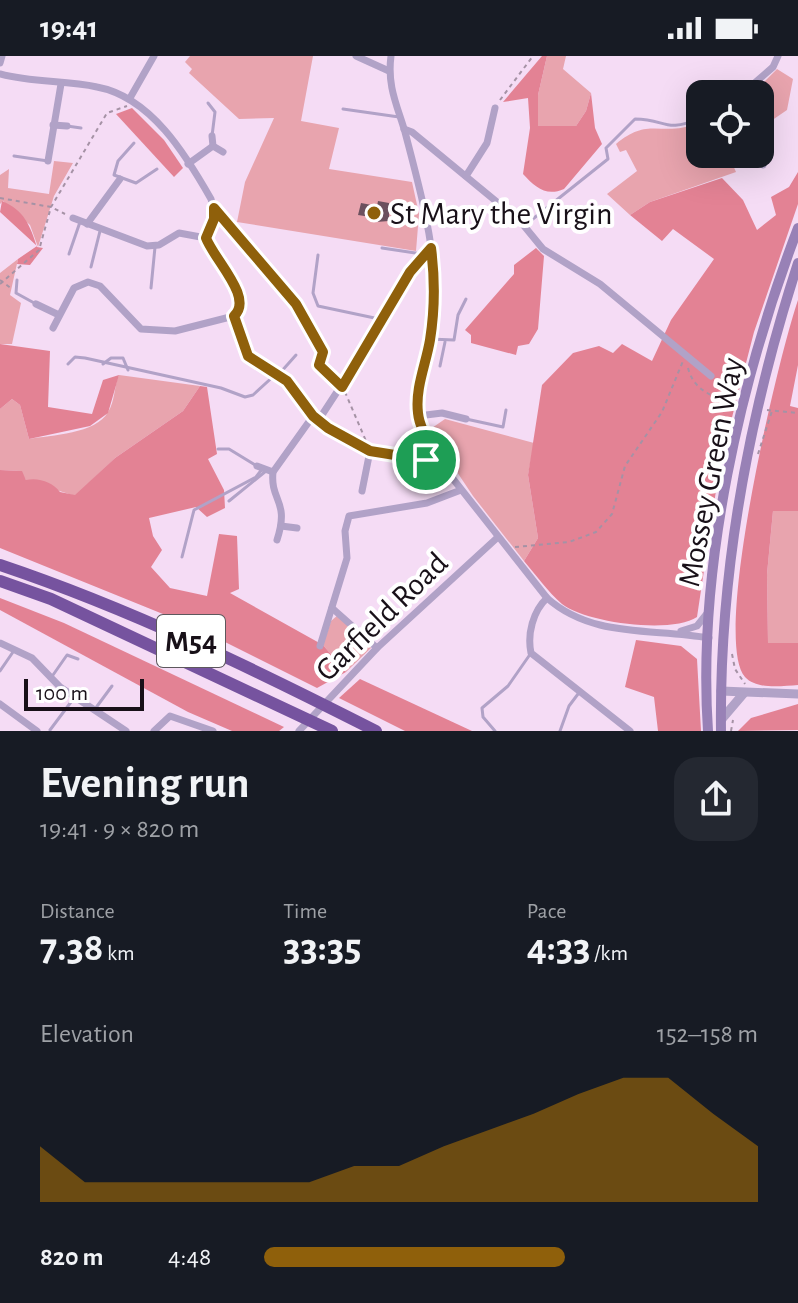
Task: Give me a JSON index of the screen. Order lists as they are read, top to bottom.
{
  "streets": {
    "highway": ["M54"],
    "main road": ["Mossey Green Way"],
    "street": ["Garfield Road"]
  },
  "places": ["St Mary the Virgin"],
  "scale_bar": "100 m",
  "page": {
    "status": "19:41",
    "scale": "100 m",
    "heading": ["Evening run", "19:41 · 9 × 820 m"],
    "stats": [
      ["Distance", "7.38 km"],
      ["Time", "33:35"],
      ["Pace", "4:33 /km"]
    ],
    "chart": ["Elevation", "152–158 m"],
    "list": [
      {
        "name": "820 m",
        "note": "4:48"
      }
    ]
  }
}
